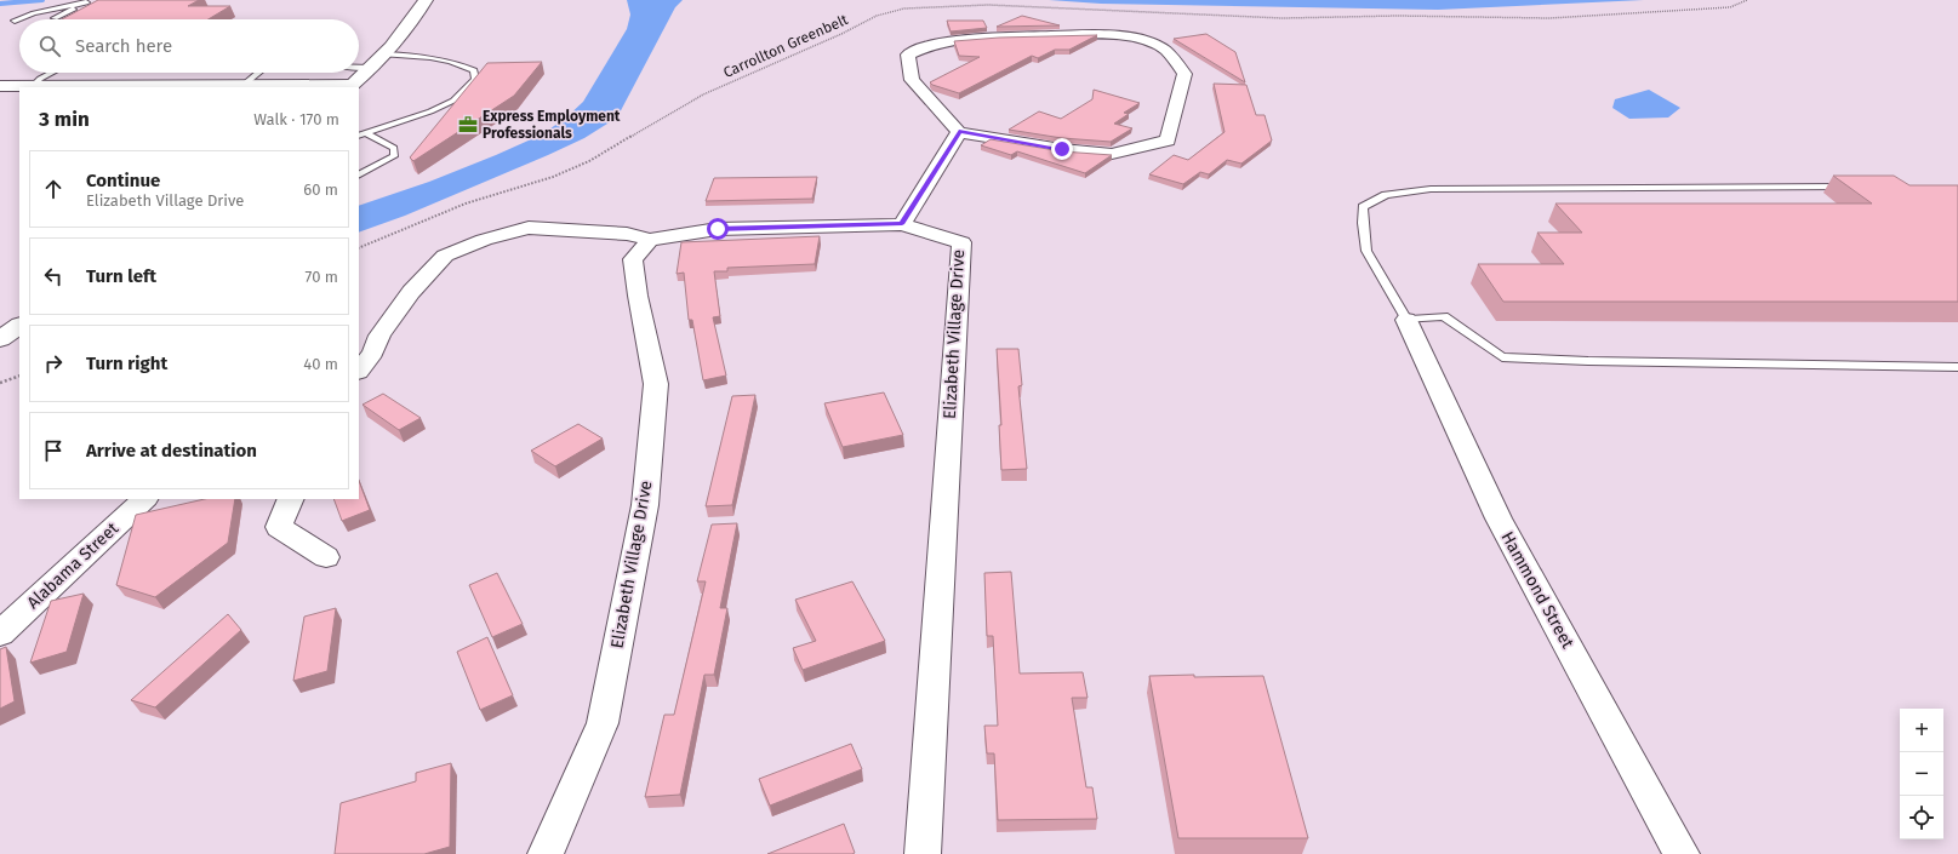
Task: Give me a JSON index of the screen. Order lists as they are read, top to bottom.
{
  "streets": {
    "street": ["Elizabeth Village Drive", "Alabama Street", "Hammond Street"],
    "path": ["Carrollton Greenbelt"]
  },
  "places": {
    "office": ["Express Employment Professionals"]
  },
  "page": {
    "search": "Search here",
    "heading": ["3 min", "Walk · 170 m"],
    "list": [
      ["Continue", "Elizabeth Village Drive", "60 m"],
      ["Turn left", "70 m"],
      ["Turn right", "40 m"],
      "Arrive at destination"
    ],
    "map_buttons": ["+", "−"]
  }
}
